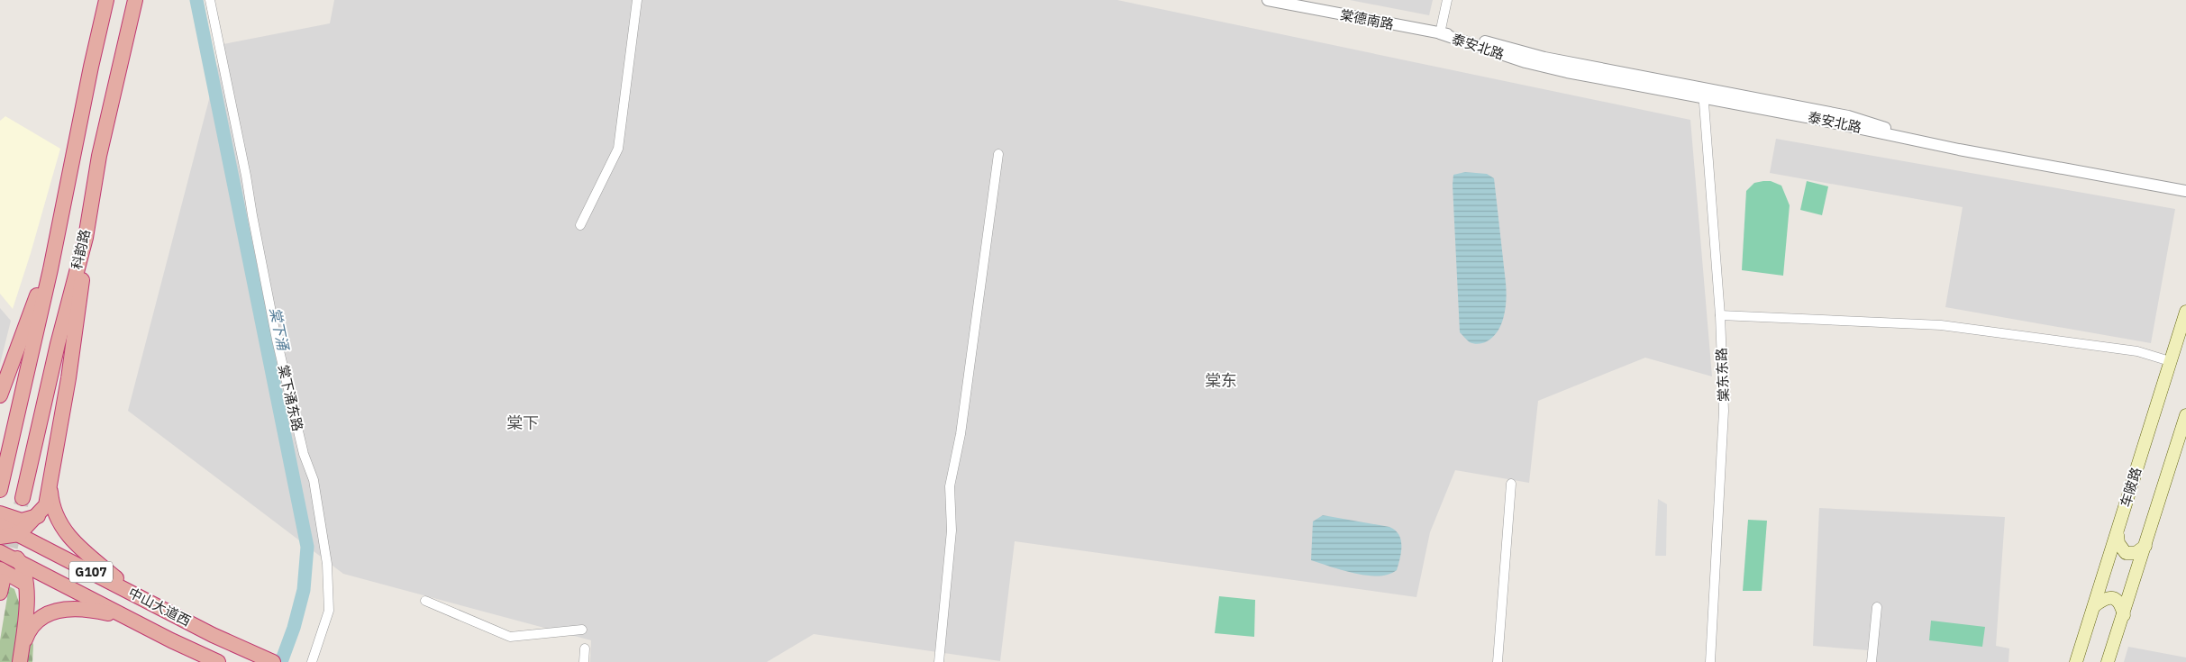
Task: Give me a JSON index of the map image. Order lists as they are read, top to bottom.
{
  "streets": {
    "highway": ["科韵路", "G107", "中山大道西"],
    "main road": ["车陂路"],
    "street": [
      "棠德南路",
      "泰安北路",
      "棠东东路",
      "棠下涌东路"
    ]
  },
  "crossings": [
    ["棠德南路", "泰安北路"],
    ["泰安北路", "棠东东路"]
  ],
  "districts": ["棠东", "棠下"],
  "water": ["棠下涌"]
}
